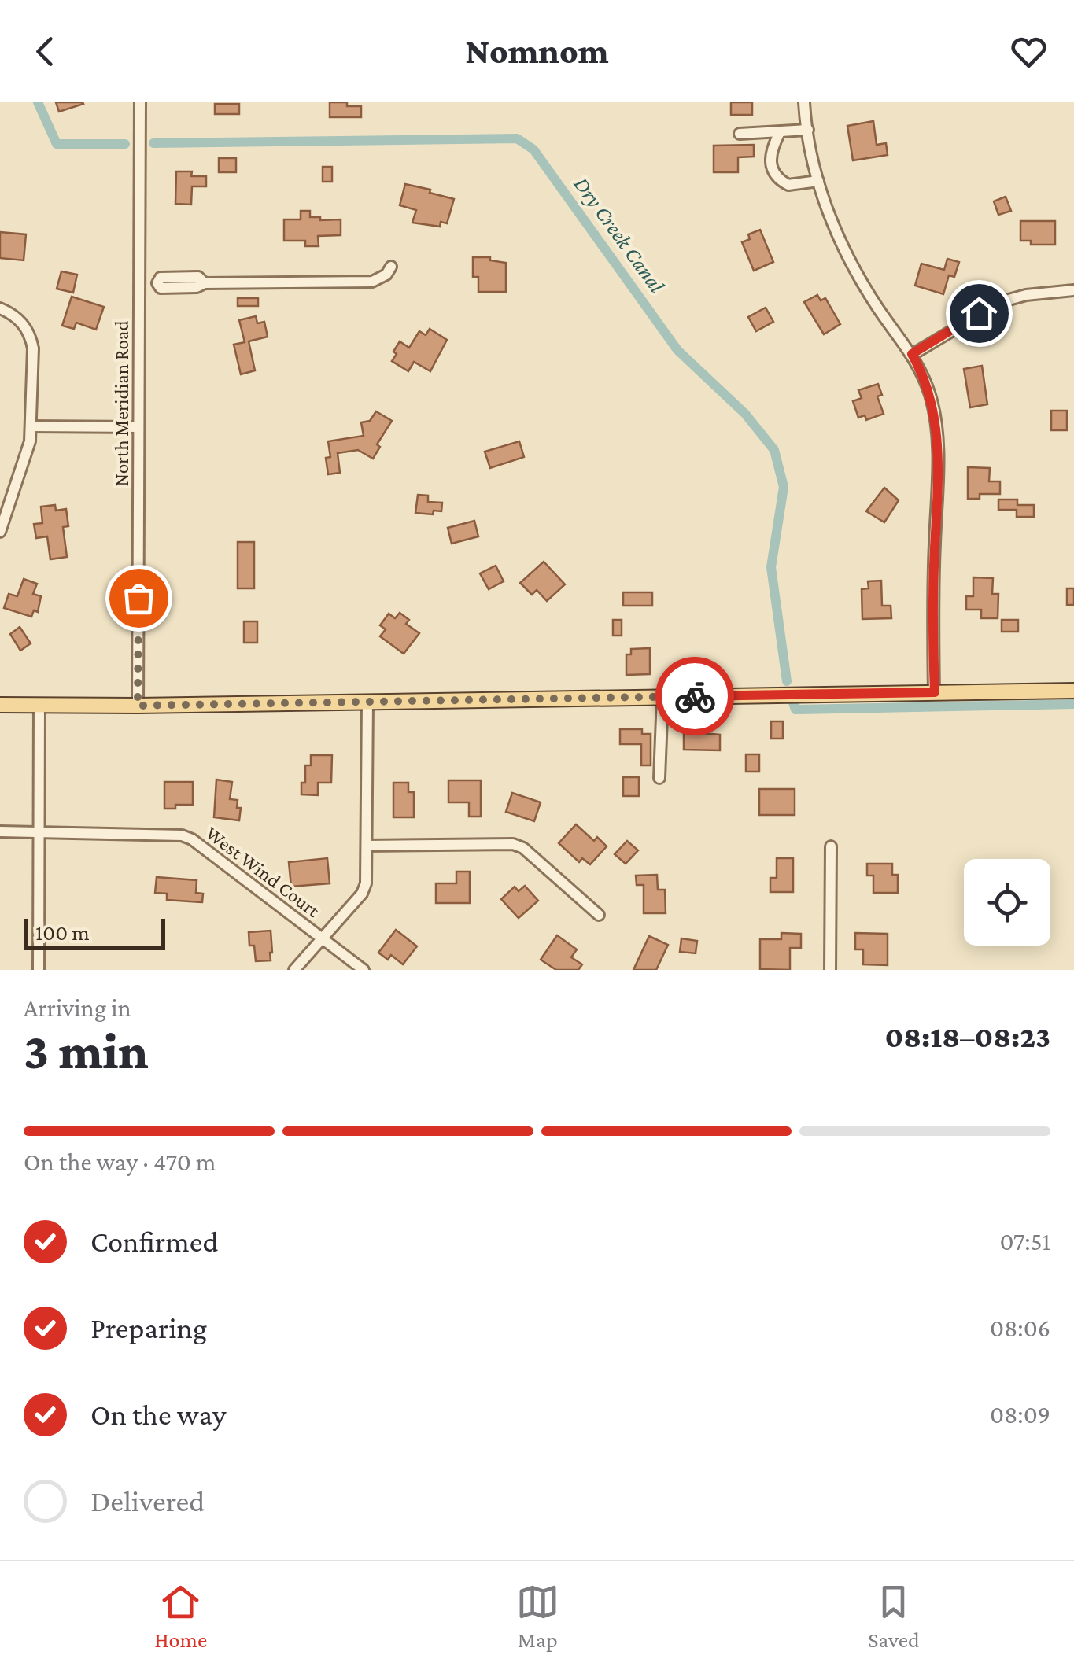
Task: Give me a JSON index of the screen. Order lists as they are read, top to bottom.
{
  "streets": {
    "street": ["North Meridian Road", "West Wind Court"]
  },
  "water": ["Dry Creek Canal"],
  "scale_bar": "100 m",
  "page": {
    "header": "Nomnom",
    "scale": "100 m",
    "heading": ["3 min", "Arriving in", "08:18–08:23"],
    "bar": "On the way · 470 m",
    "list": [
      ["Confirmed", "07:51"],
      ["Preparing", "08:06"],
      ["On the way", "08:09"],
      "Delivered"
    ],
    "tabs": ["Home", "Map", "Saved"]
  }
}
